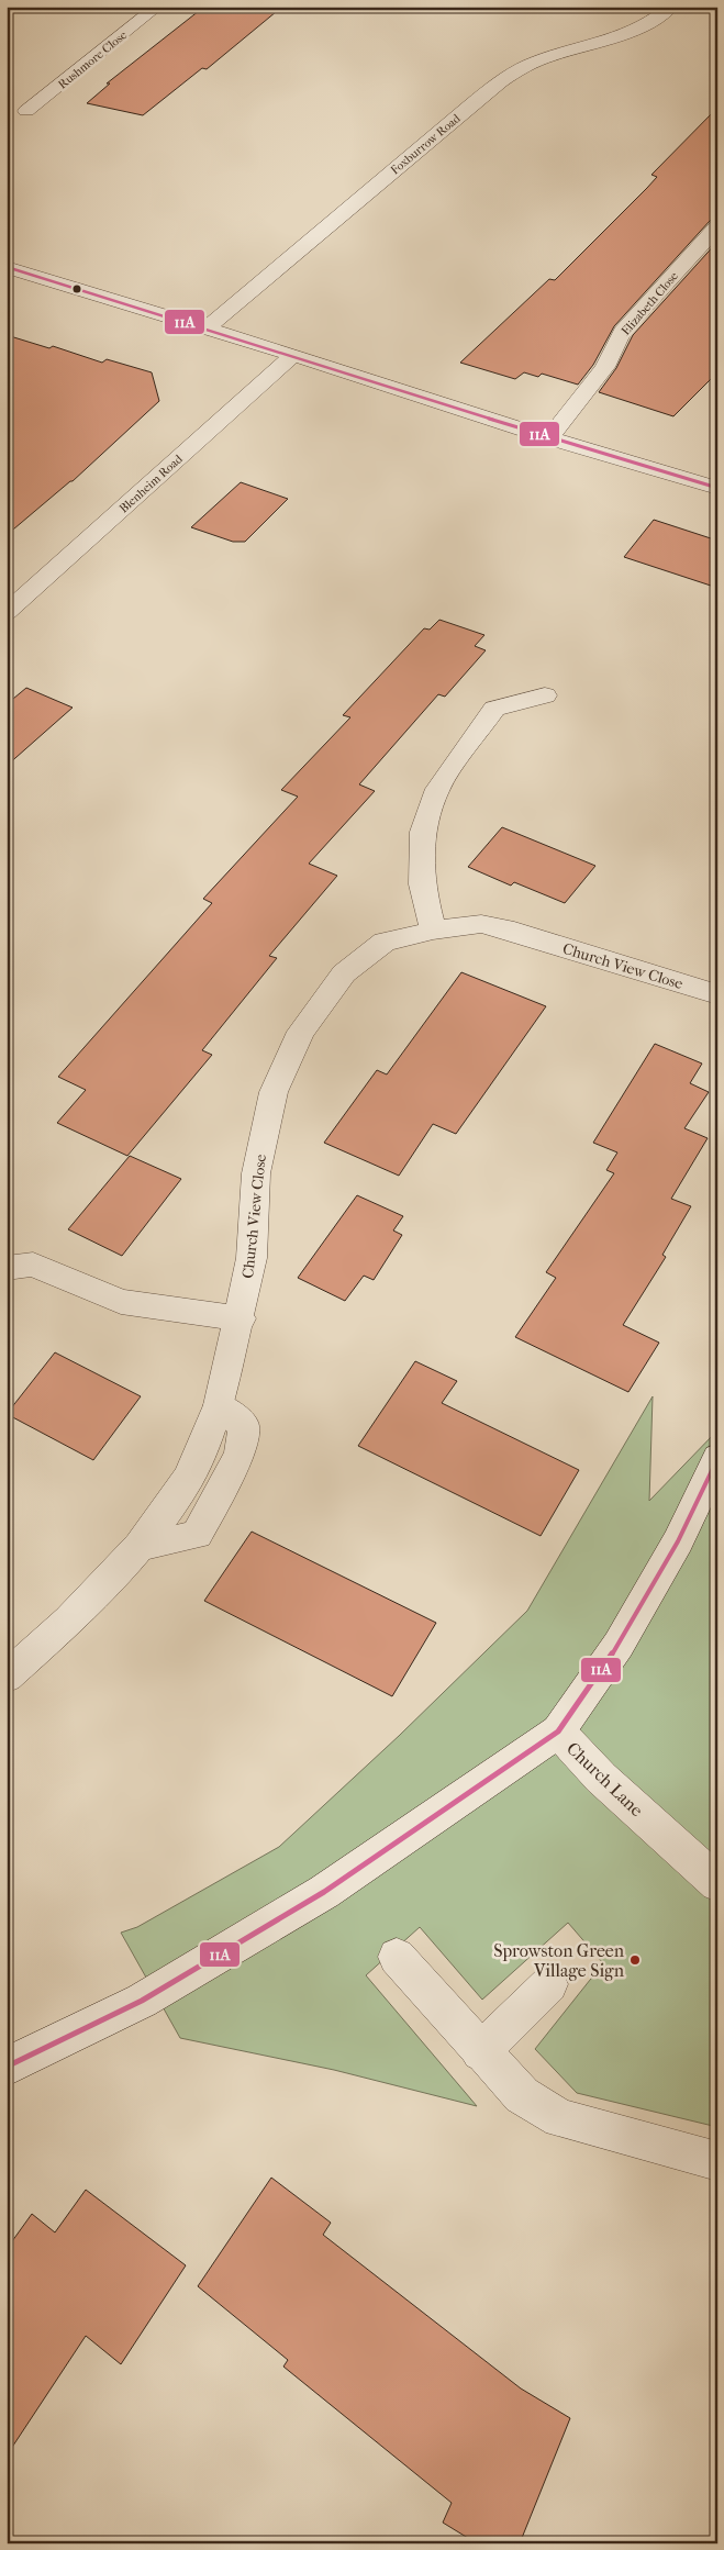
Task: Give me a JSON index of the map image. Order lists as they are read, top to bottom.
{
  "streets": {
    "street": [
      "Rushmore Close",
      "Foxburrow Road",
      "Elizabeth Close",
      "Blenheim Road",
      "Church View Close",
      "Church Lane"
    ]
  },
  "places": ["Sprowston Green Village Sign"],
  "lines": ["transit line 11A"]
}
